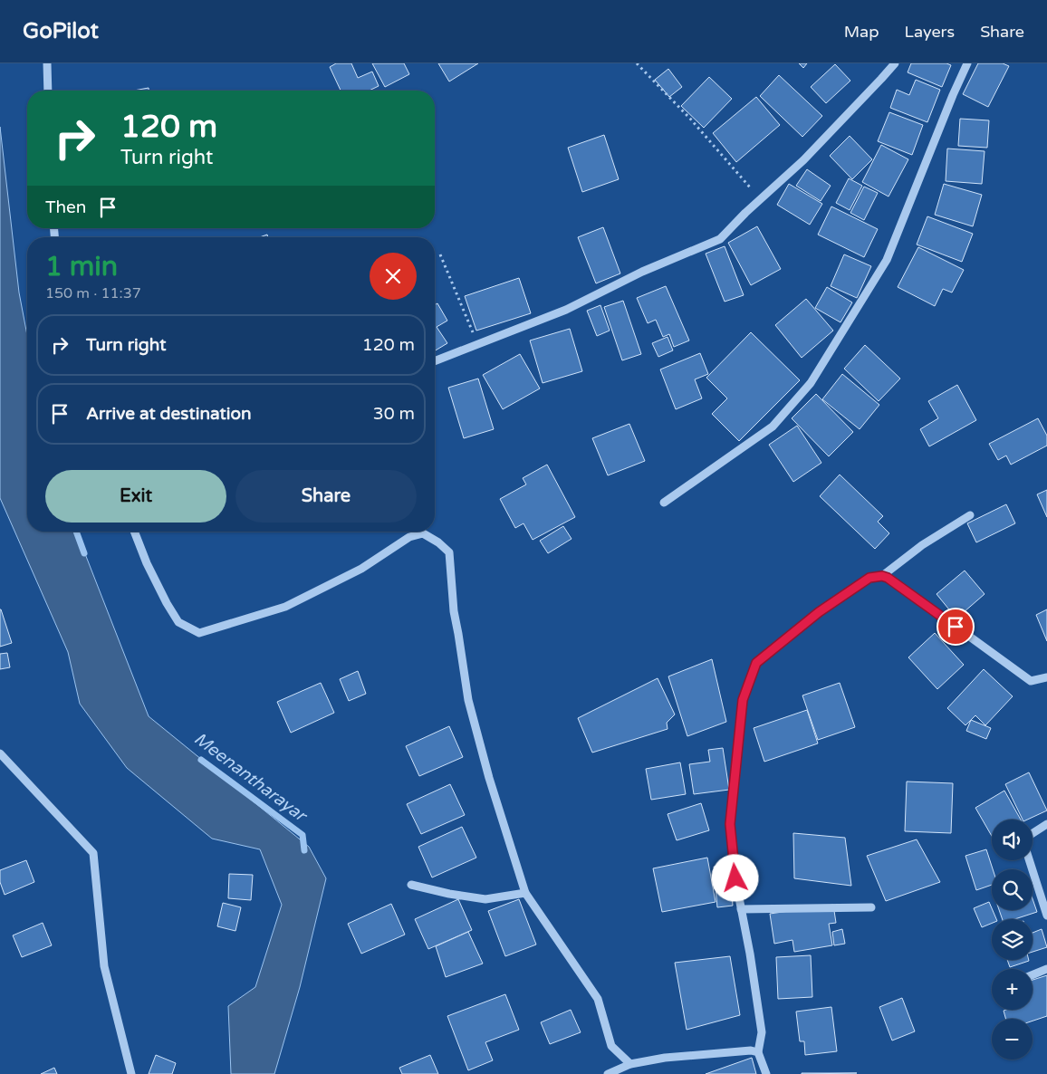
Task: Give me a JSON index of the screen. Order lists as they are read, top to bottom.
{
  "water": ["Meenantharayar"],
  "page": {
    "header": "GoPilot",
    "nav": ["Map", "Layers", "Share"],
    "turn": ["120 m", "Turn right"],
    "then": "Then",
    "heading": ["1 min", "150 m · 11:37"],
    "list": [
      {
        "name": "Turn right",
        "value": "120 m"
      },
      {
        "name": "Arrive at destination",
        "value": "30 m"
      }
    ],
    "buttons": ["Exit", "Share"],
    "map_buttons": ["+", "−"]
  }
}
